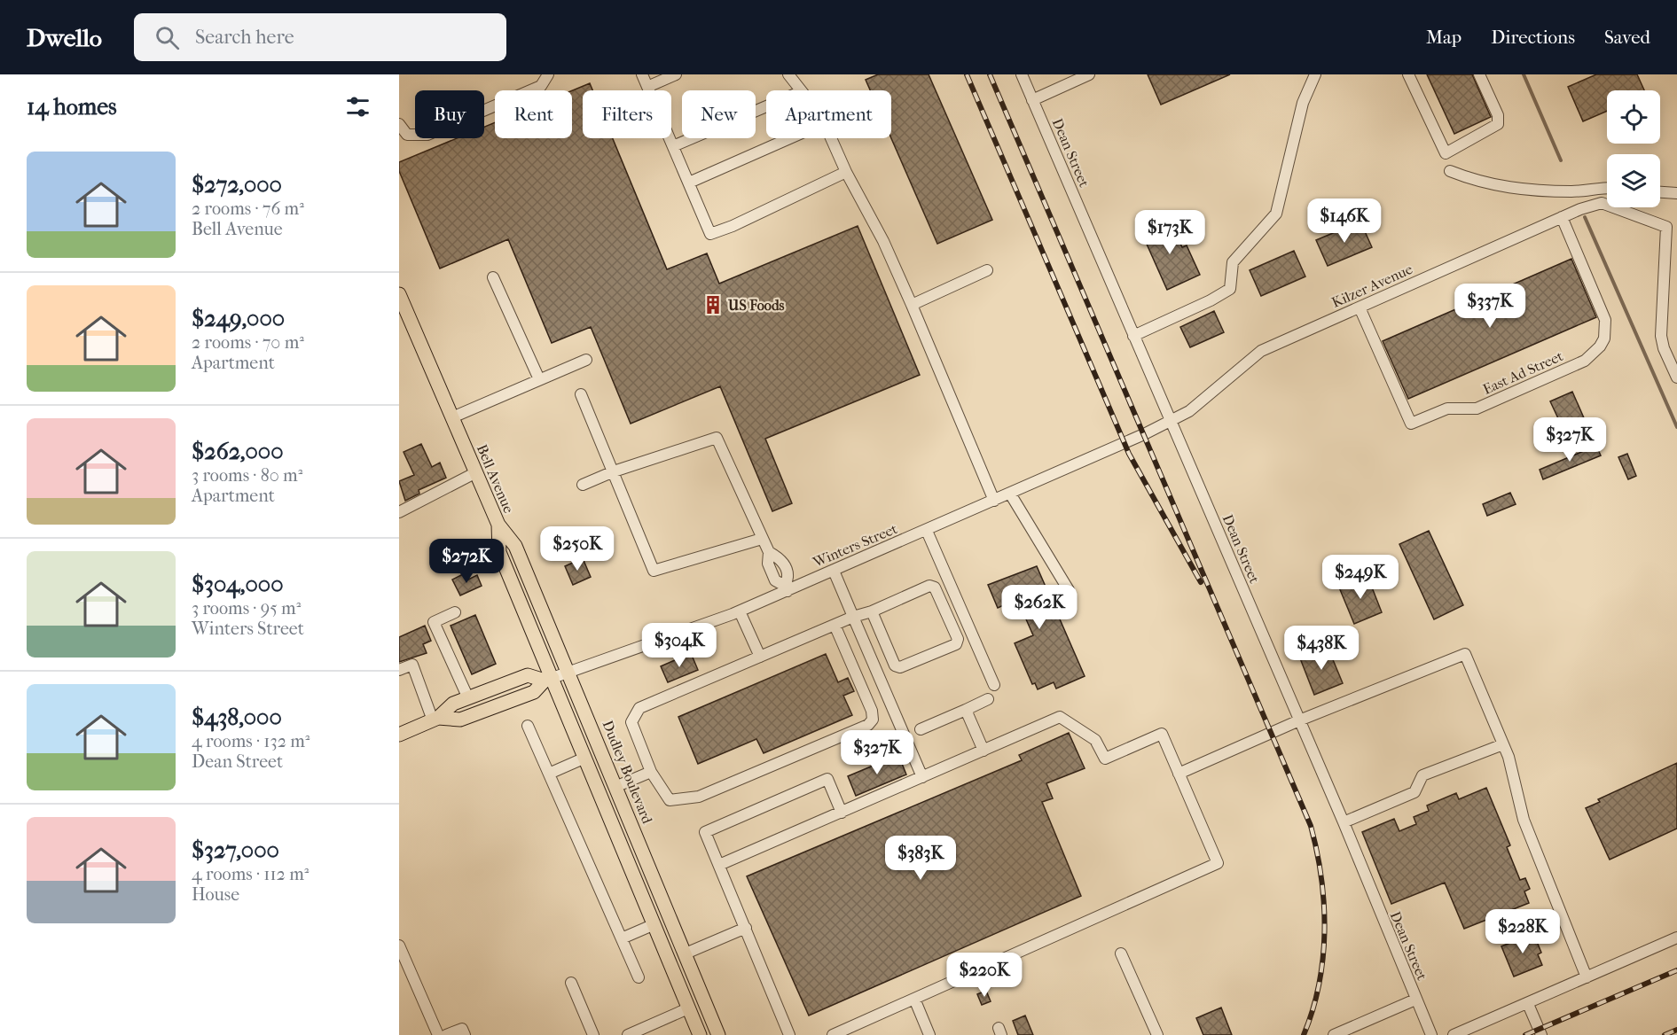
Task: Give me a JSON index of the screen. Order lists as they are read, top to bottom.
{
  "streets": {
    "main road": ["Bell Avenue", "Winters Street", "Dudley Boulevard"],
    "street": ["Dean Street", "Kilzer Avenue", "East Ad Street"]
  },
  "crossings": [
    ["Dean Street", "Kilzer Avenue"],
    ["Dean Street", "Winters Street"],
    ["Kilzer Avenue", "East Ad Street"],
    ["Kilzer Avenue", "Winters Street"],
    ["Bell Avenue", "Winters Street"],
    ["Bell Avenue", "Dudley Boulevard"],
    ["Winters Street", "Dudley Boulevard"]
  ],
  "places": {
    "building": ["US Foods"]
  },
  "page": {
    "header": "Dwello",
    "search": "Search here",
    "nav": ["Map", "Directions", "Saved"],
    "heading": "14 homes",
    "chip": [
      "Buy",
      "Rent",
      "Filters",
      "New",
      "Apartment"
    ],
    "list": [
      {
        "name": "$272,000",
        "note": "2 rooms · 76 m² · Bell Avenue"
      },
      {
        "name": "$249,000",
        "note": "2 rooms · 70 m² · Apartment"
      },
      {
        "name": "$262,000",
        "note": "3 rooms · 80 m² · Apartment"
      },
      {
        "name": "$304,000",
        "note": "3 rooms · 95 m² · Winters Street"
      },
      {
        "name": "$438,000",
        "note": "4 rooms · 132 m² · Dean Street"
      },
      {
        "name": "$327,000",
        "note": "4 rooms · 112 m² · House"
      }
    ],
    "price": [
      "$146K",
      "$173K",
      "$337K",
      "$327K",
      "$250K",
      "$272K",
      "$249K",
      "$262K",
      "$304K",
      "$438K",
      "$327K",
      "$383K",
      "$228K",
      "$220K"
    ]
  }
}
